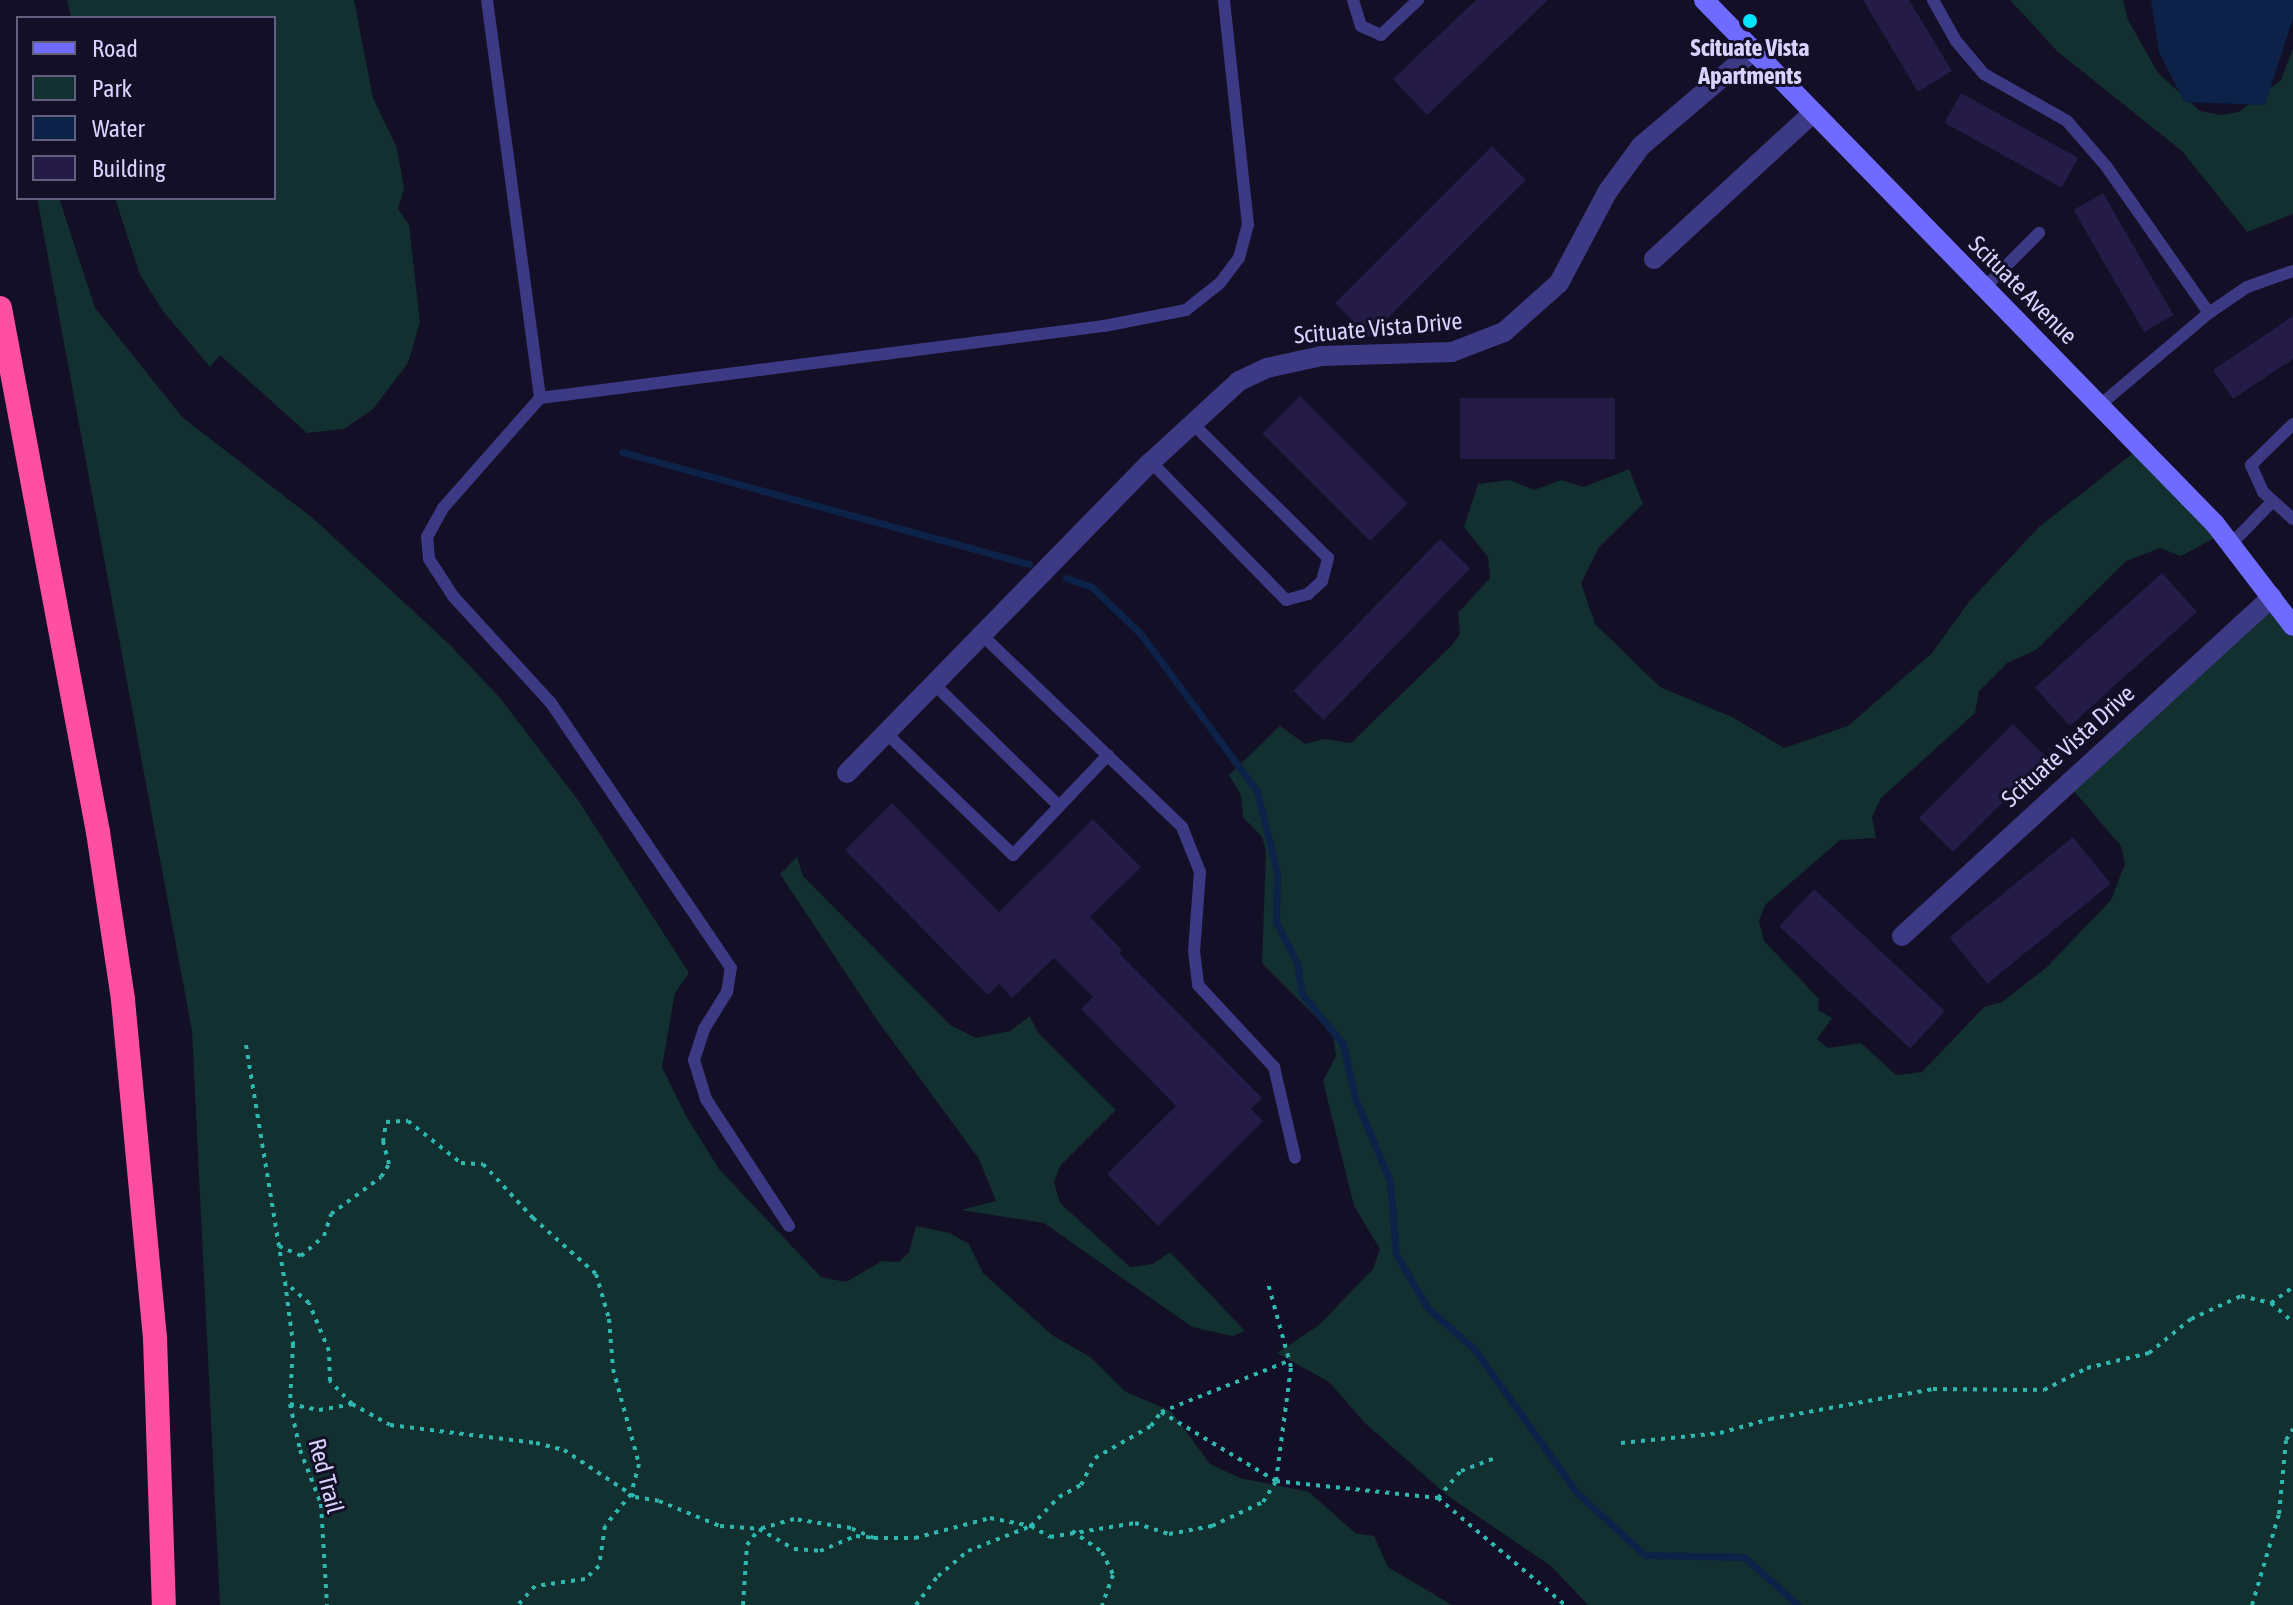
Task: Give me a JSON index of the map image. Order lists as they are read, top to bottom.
{
  "streets": {
    "main road": ["Scituate Avenue"],
    "street": ["Scituate Vista Drive"],
    "path": ["Red Trail"]
  },
  "crossings": [
    ["Scituate Avenue", "Scituate Vista Drive"]
  ],
  "places": ["Scituate Vista Apartments"],
  "legend": [
    "Road",
    "Park",
    "Water",
    "Building"
  ]
}
